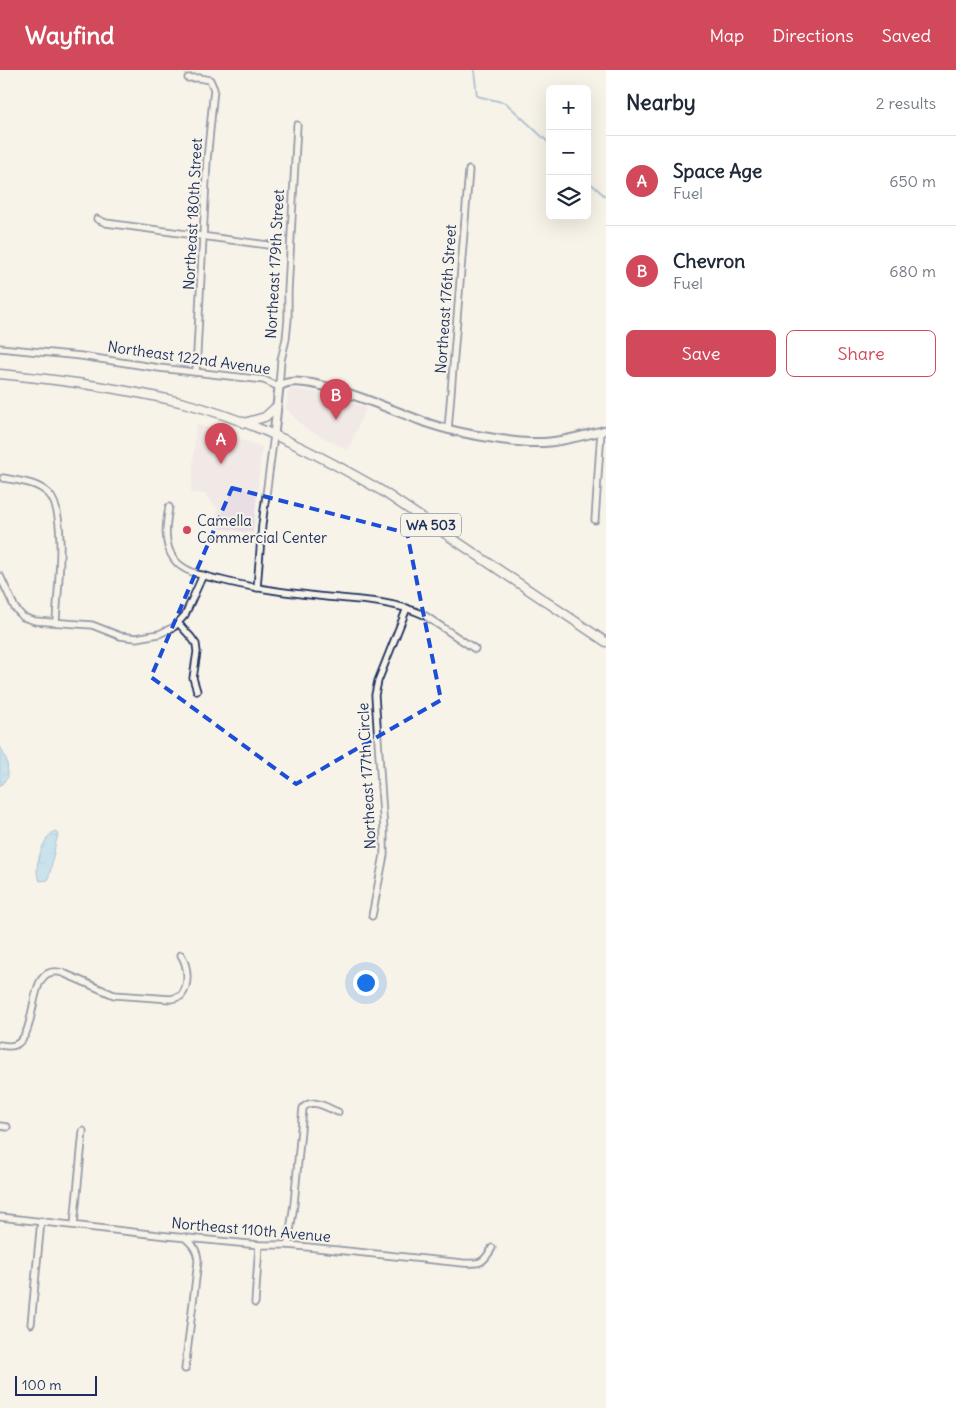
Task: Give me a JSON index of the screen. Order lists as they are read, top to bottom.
{
  "streets": {
    "highway": ["WA 503"],
    "main road": ["Northeast 179th Street", "Northeast 122nd Avenue"],
    "street": [
      "Northeast 180th Street",
      "Northeast 176th Street",
      "Northeast 177th Circle",
      "Northeast 110th Avenue"
    ]
  },
  "crossings": [
    ["Northeast 180th Street", "Northeast 122nd Avenue"],
    ["Northeast 179th Street", "Northeast 122nd Avenue"],
    ["Northeast 179th Street", "WA 503"],
    ["Northeast 176th Street", "Northeast 122nd Avenue"]
  ],
  "places": ["Camella Commercial Center"],
  "scale_bar": "100 m",
  "page": {
    "header": "Wayfind",
    "nav": ["Map", "Directions", "Saved"],
    "heading": ["Nearby", "2 results"],
    "map_buttons": ["+", "−"],
    "list": [
      {
        "mark": "A",
        "name": "Space Age",
        "note": "Fuel",
        "value": "650 m"
      },
      {
        "mark": "B",
        "name": "Chevron",
        "note": "Fuel",
        "value": "680 m"
      }
    ],
    "buttons": ["Save", "Share"],
    "pins": ["B", "A"],
    "scale": "100 m"
  }
}
